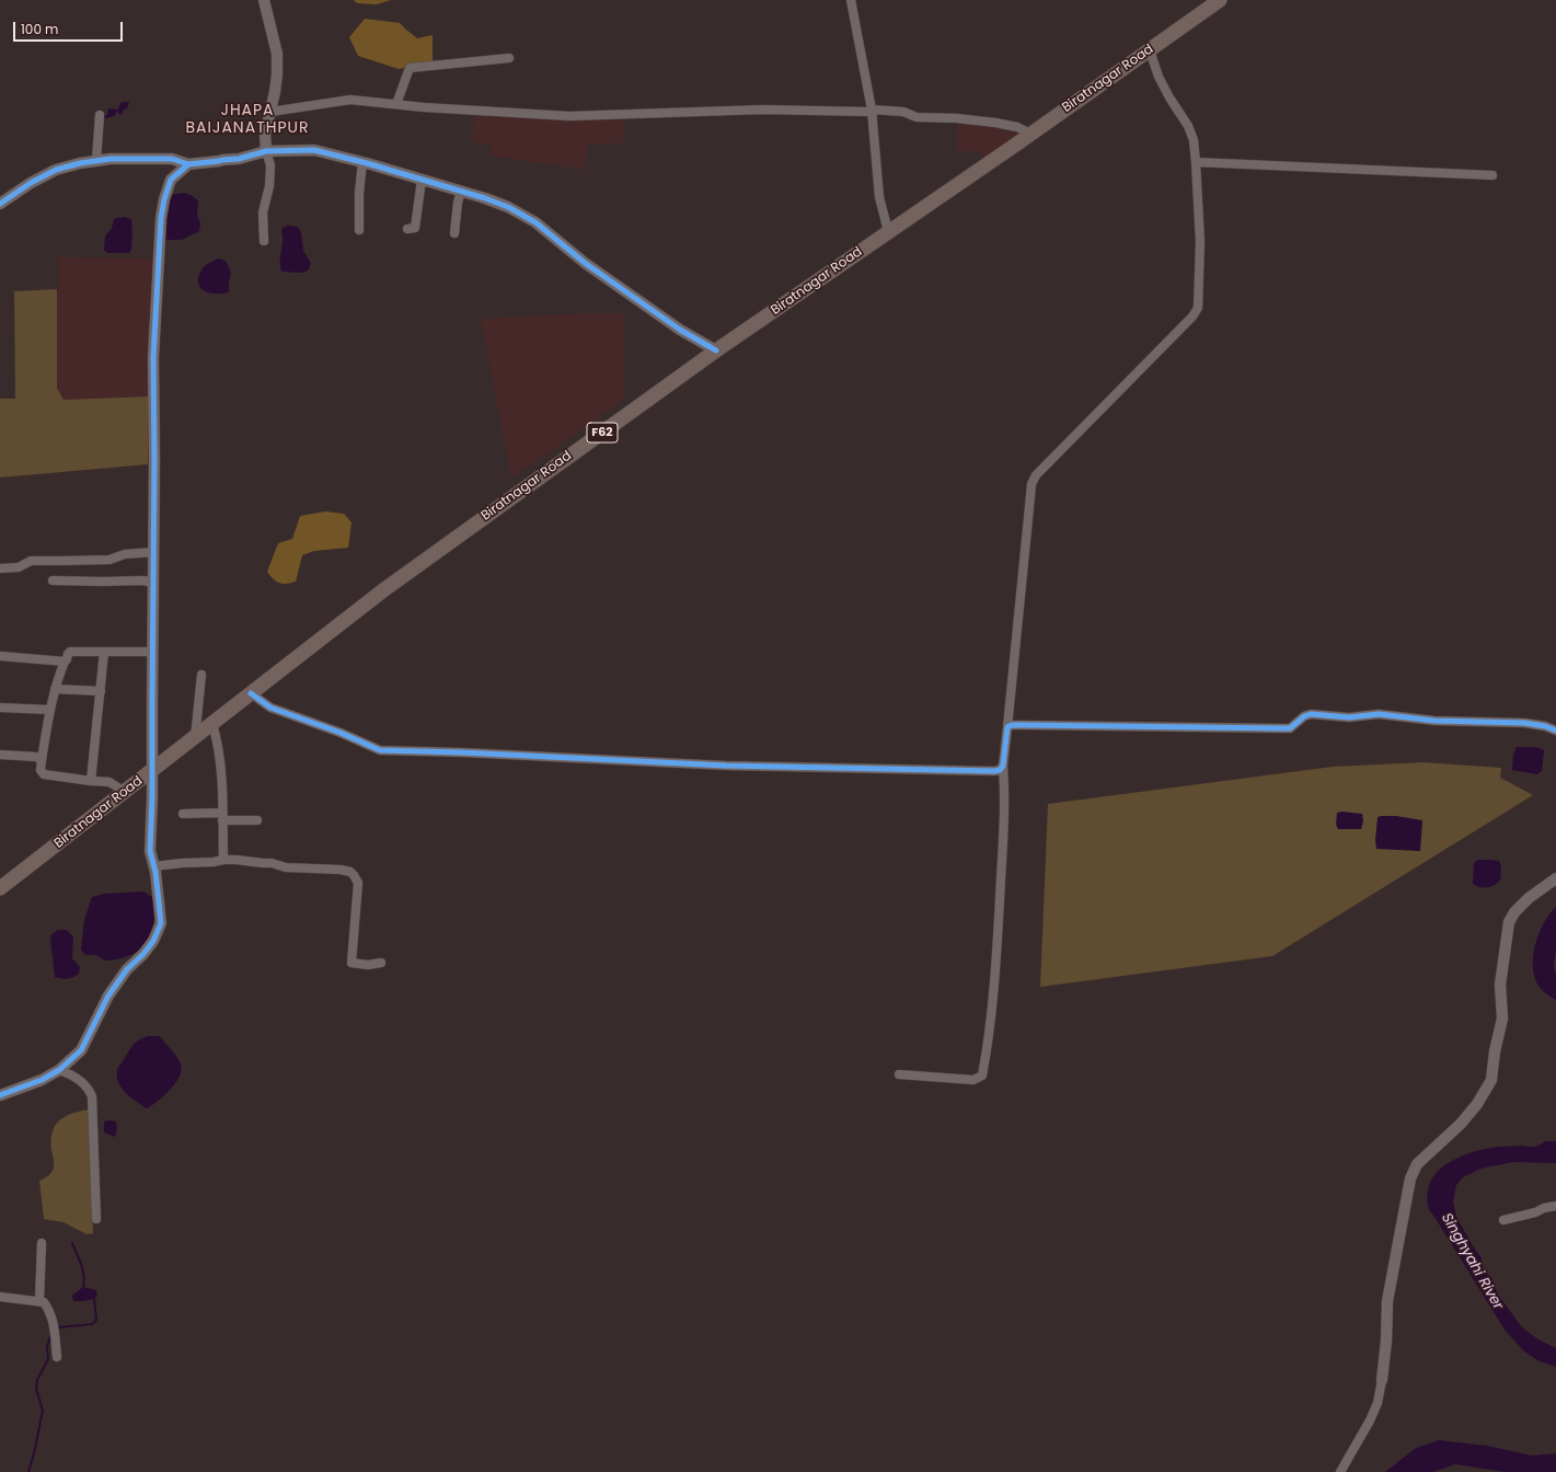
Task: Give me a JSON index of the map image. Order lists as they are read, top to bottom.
{
  "streets": {
    "main road": ["Biratnagar Road", "F62"]
  },
  "districts": ["JHAPA BAIJANATHPUR"],
  "water": ["Singhyahi River"],
  "scale_bar": "100 m"
}
